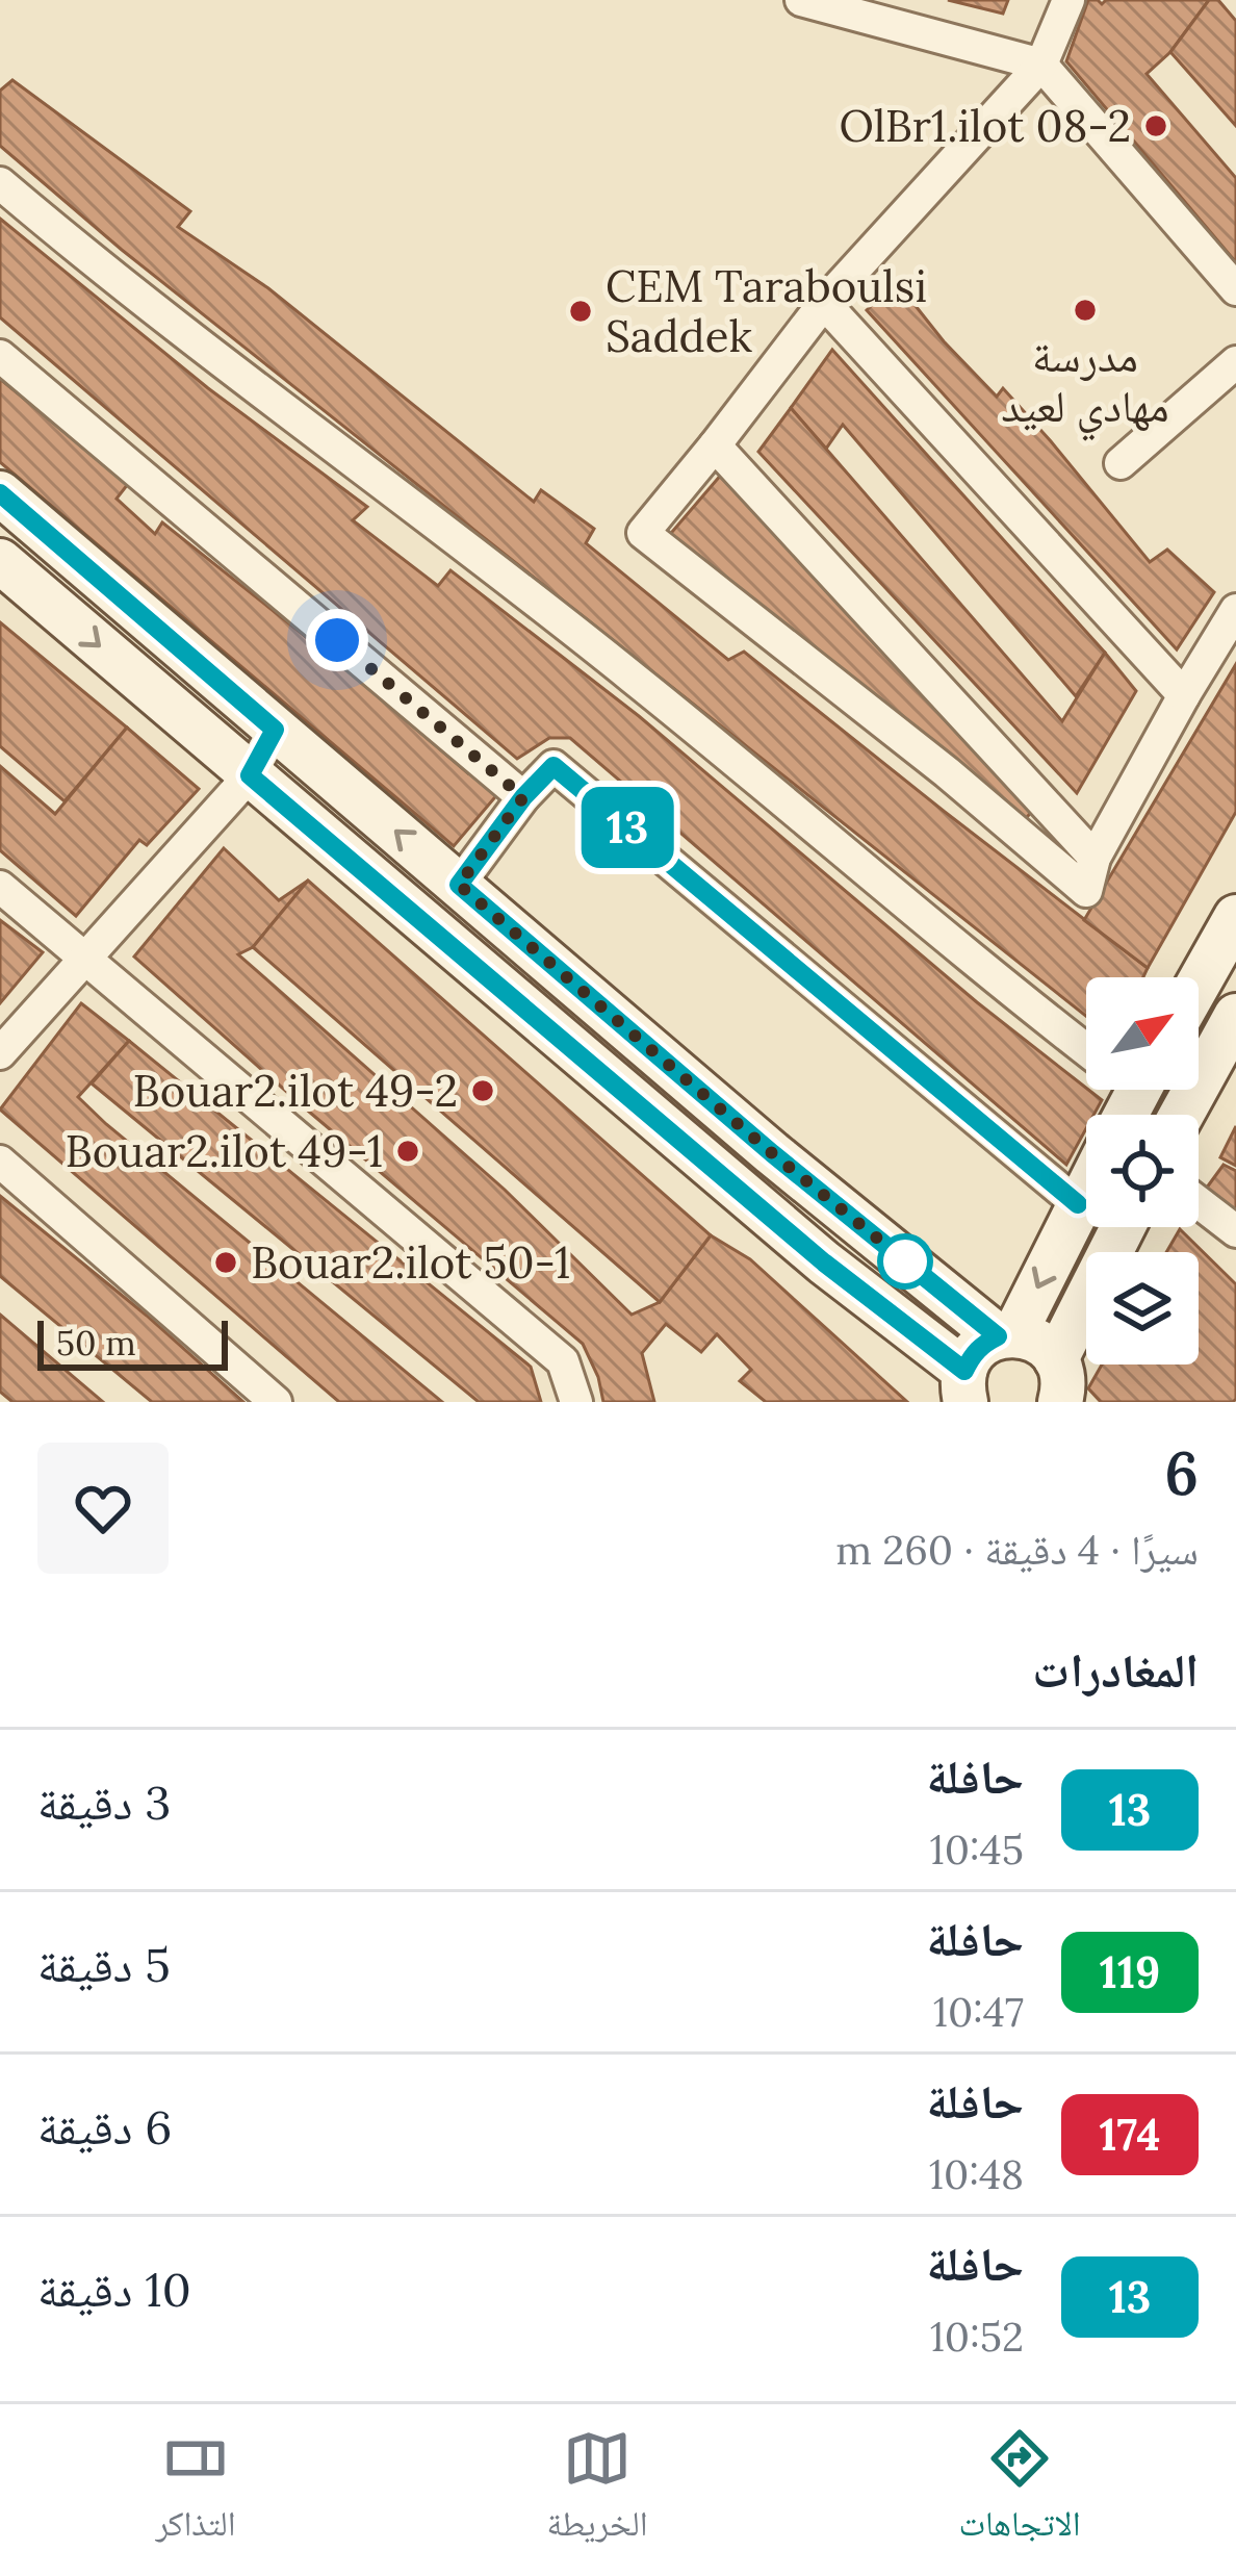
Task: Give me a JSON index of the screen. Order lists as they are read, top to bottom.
{
  "places": [
    "OlBr1.ilot 08-2",
    "مدرسة مهادي لعيد",
    "CEM Taraboulsi Saddek",
    "Bouar2.ilot 49-2",
    "Bouar2.ilot 49-1",
    "Bouar2.ilot 50-1"
  ],
  "lines": ["bus line 13"],
  "scale_bar": "50 m",
  "north": "top right",
  "page": {
    "on_map": "13",
    "scale": "50 m",
    "heading": [
      ["6", "سيرًا · 4 دقيقة · 260 m"],
      "المغادرات"
    ],
    "list": [
      {
        "mark": "13",
        "name": "حافلة",
        "note": "10:45",
        "value": "3 دقيقة"
      },
      {
        "mark": "119",
        "name": "حافلة",
        "note": "10:47",
        "value": "5 دقيقة"
      },
      {
        "mark": "174",
        "name": "حافلة",
        "note": "10:48",
        "value": "6 دقيقة"
      },
      {
        "mark": "13",
        "name": "حافلة",
        "note": "10:52",
        "value": "10 دقيقة"
      }
    ],
    "tabs": ["الاتجاهات", "الخريطة", "التذاكر"]
  }
}
